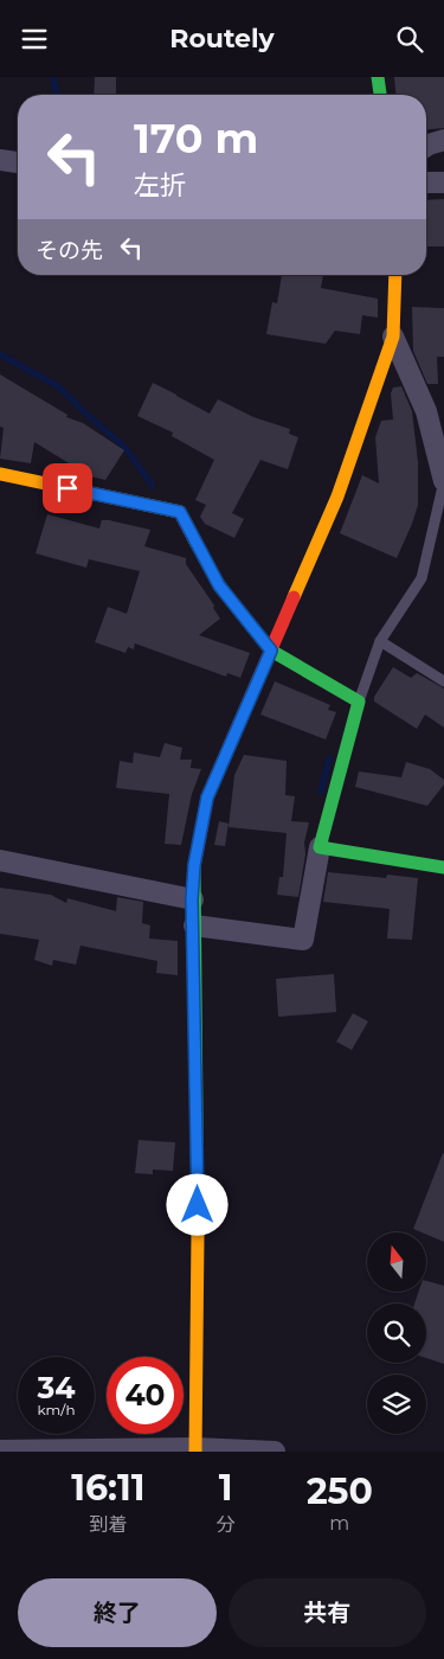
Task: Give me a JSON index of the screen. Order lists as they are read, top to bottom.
{
  "north": "top",
  "page": {
    "header": "Routely",
    "turn": ["170 m", "左折"],
    "then": "その先",
    "speed": "34 km/h",
    "limit": "40",
    "eta": [
      "16:11",
      "到着",
      "1",
      "分",
      "250",
      "m"
    ],
    "buttons": ["終了", "共有"]
  }
}
